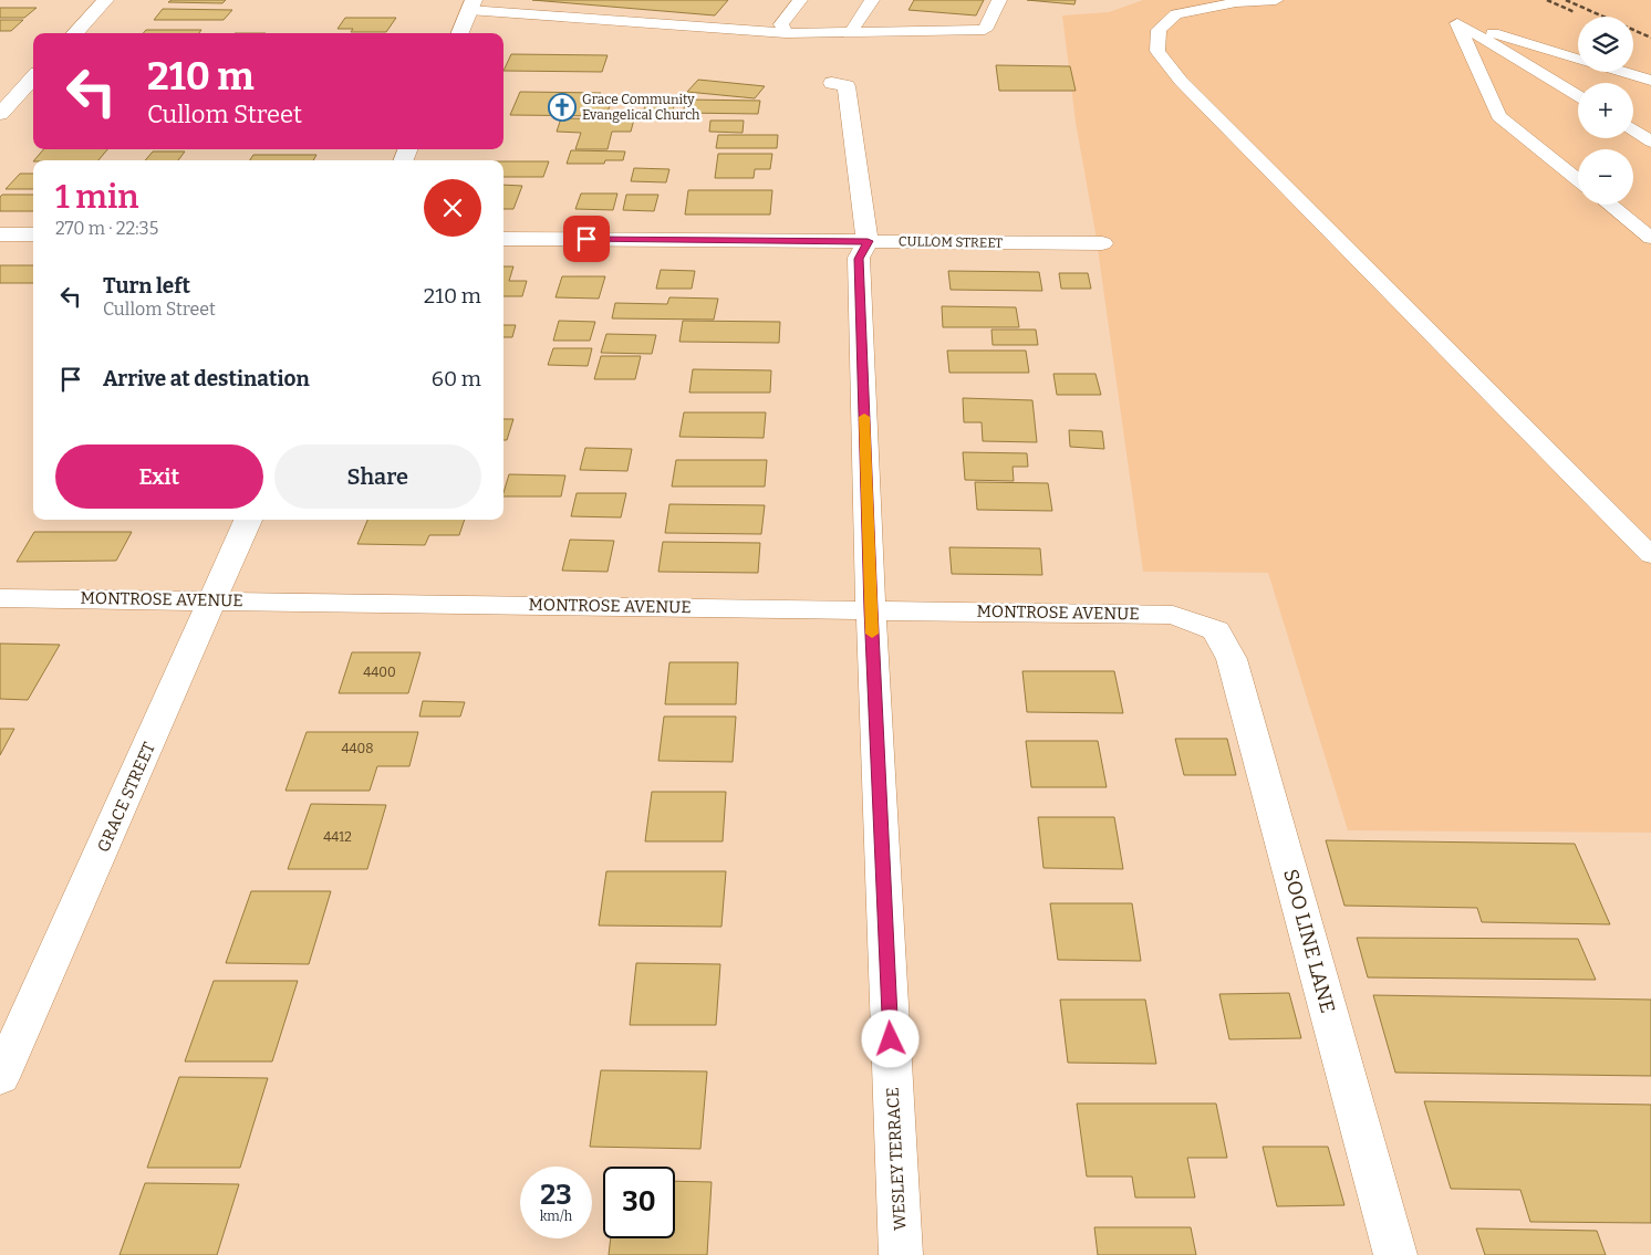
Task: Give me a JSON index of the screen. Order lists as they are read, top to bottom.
{
  "streets": {
    "street": [
      "CULLOM STREET",
      "MONTROSE AVENUE",
      "GRACE STREET",
      "SOO LINE LANE",
      "WESLEY TERRACE"
    ]
  },
  "crossings": [
    ["CULLOM STREET", "WESLEY TERRACE"],
    ["MONTROSE AVENUE", "GRACE STREET"],
    ["MONTROSE AVENUE", "SOO LINE LANE"],
    ["MONTROSE AVENUE", "WESLEY TERRACE"]
  ],
  "places": {
    "church": ["Grace Community Evangelical Church"]
  },
  "house_numbers": ["4400", "4408", "4412"],
  "page": {
    "map_buttons": ["+", "−"],
    "turn": ["210 m", "Cullom Street"],
    "heading": ["1 min", "270 m · 22:35"],
    "list": [
      {
        "name": "Turn left",
        "note": "Cullom Street",
        "value": "210 m"
      },
      {
        "name": "Arrive at destination",
        "value": "60 m"
      }
    ],
    "buttons": ["Exit", "Share"],
    "speed": "23 km/h",
    "limit": "30"
  }
}
